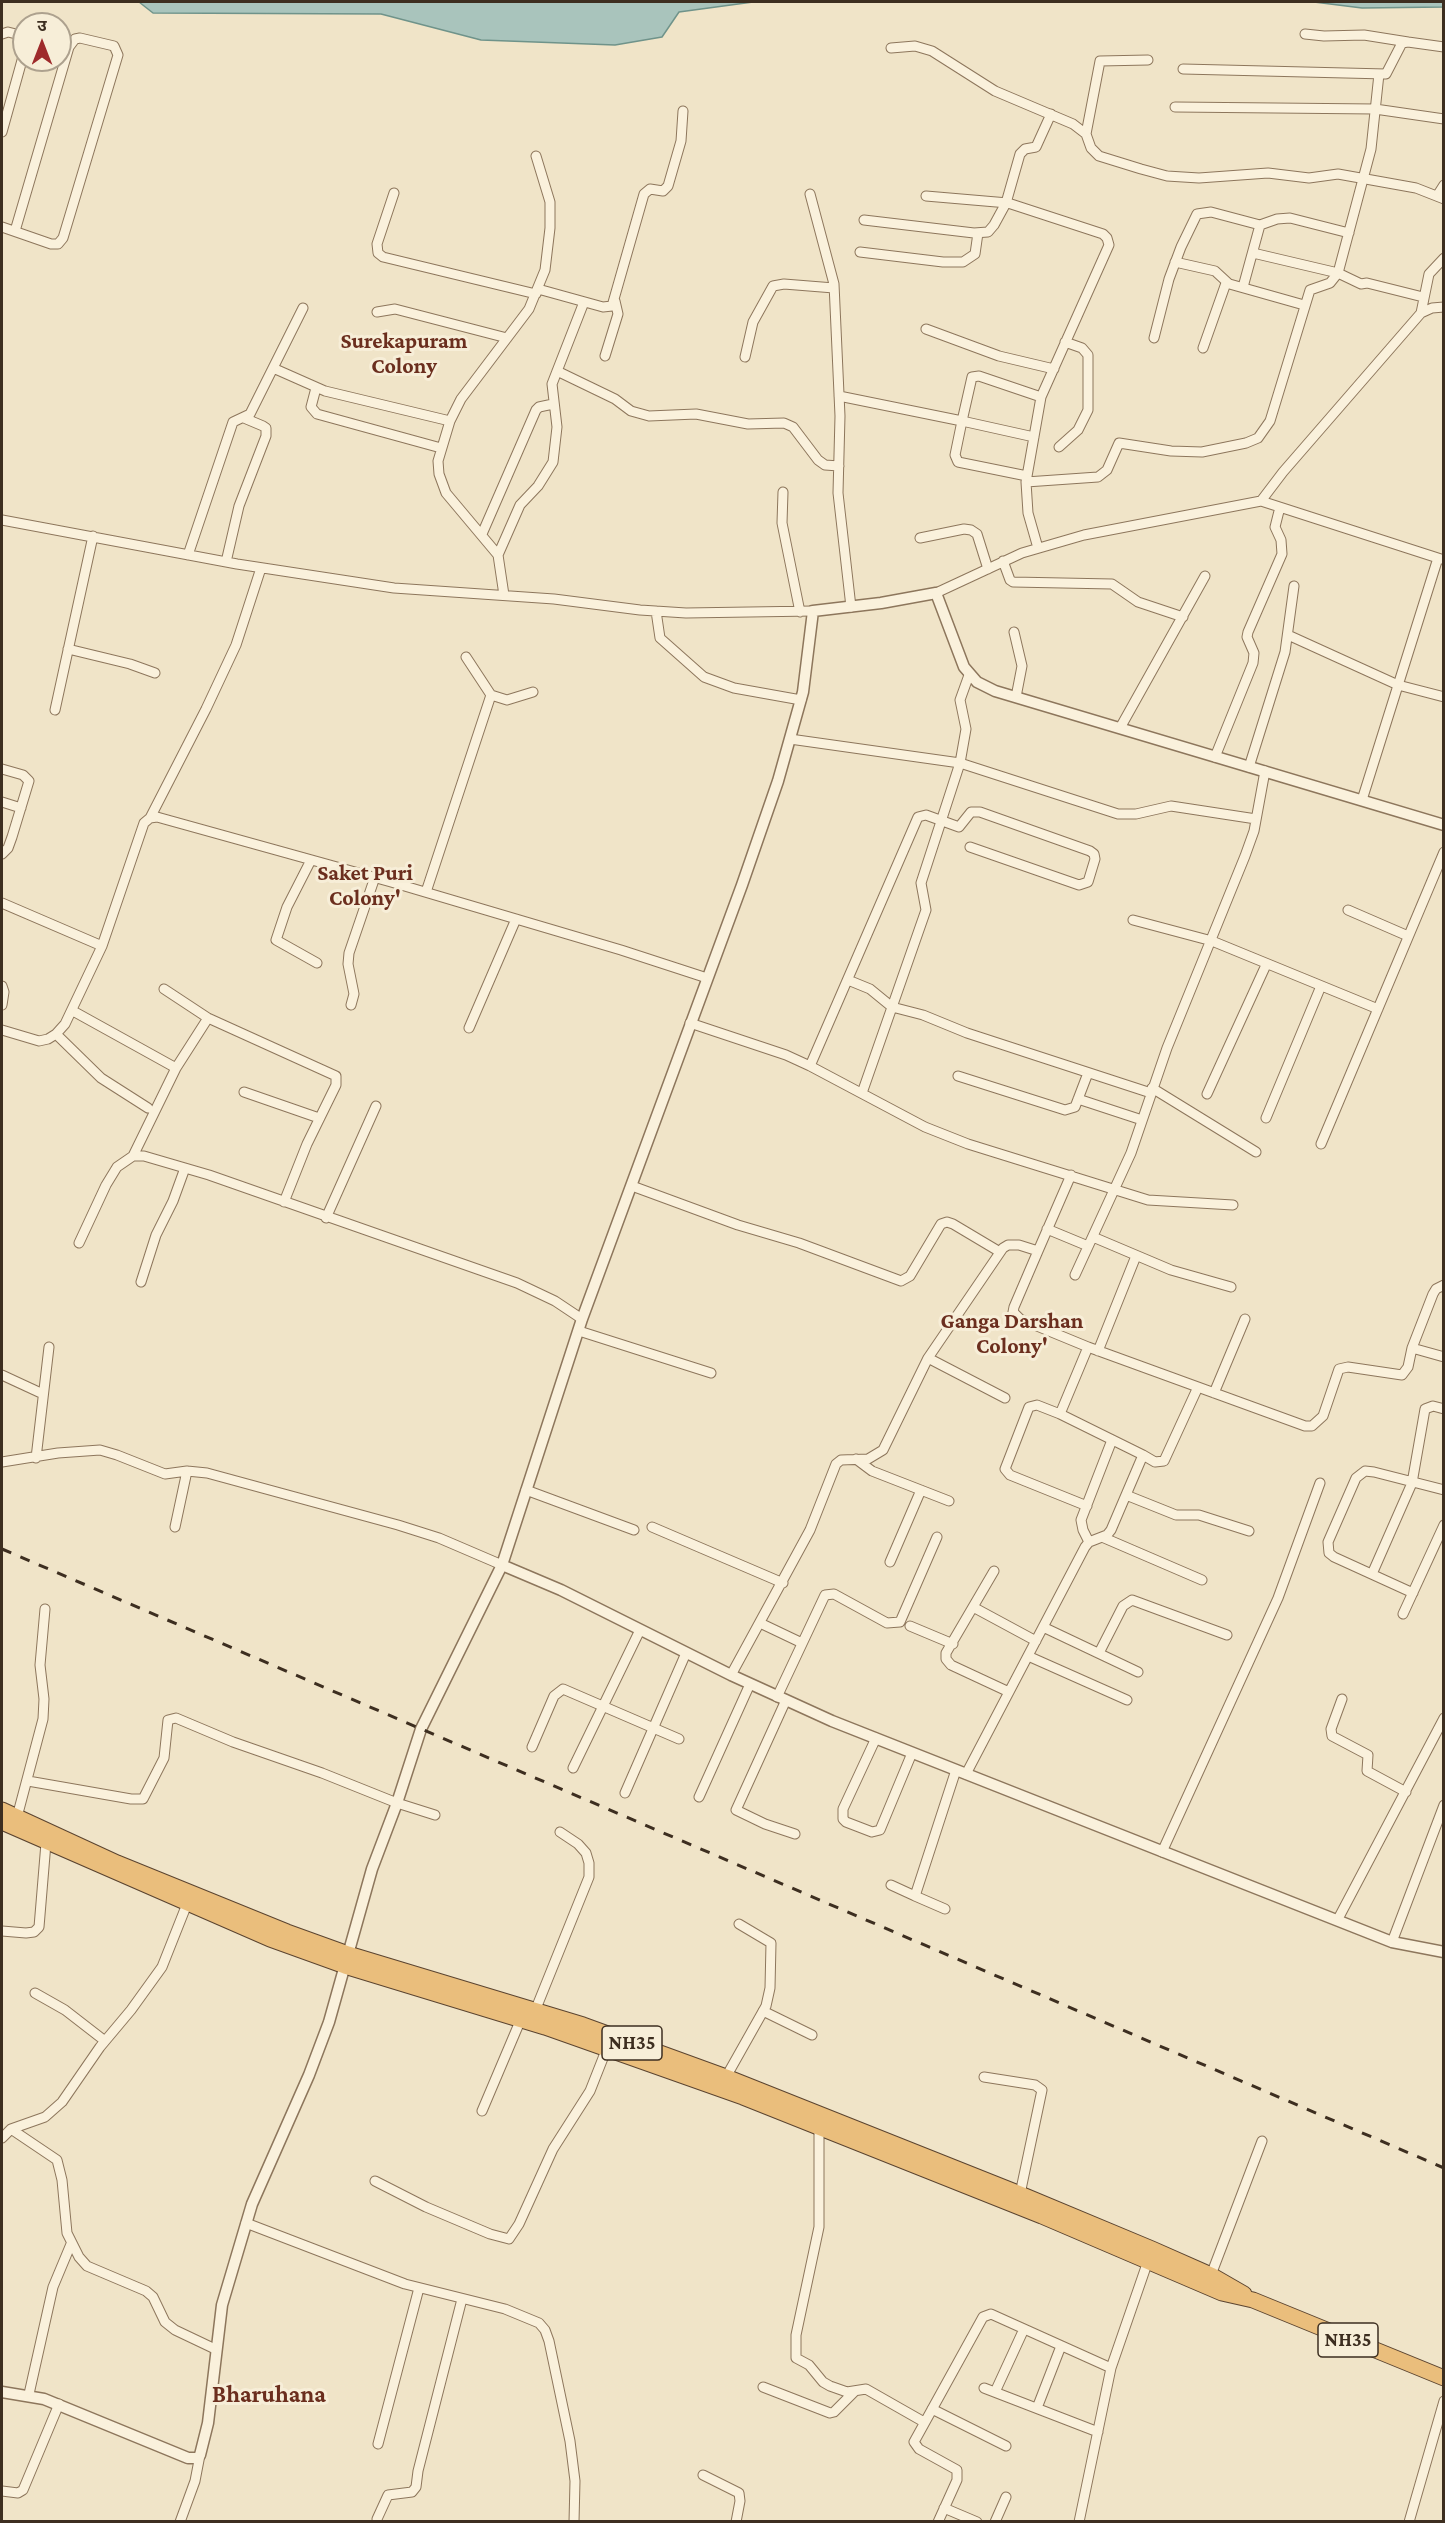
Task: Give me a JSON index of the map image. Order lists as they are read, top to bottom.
{
  "streets": {
    "highway": ["NH35"]
  },
  "districts": [
    "Surekapuram Colony",
    "Saket Puri Colony'",
    "Ganga Darshan Colony'",
    "Bharuhana"
  ],
  "north": "top"
}
